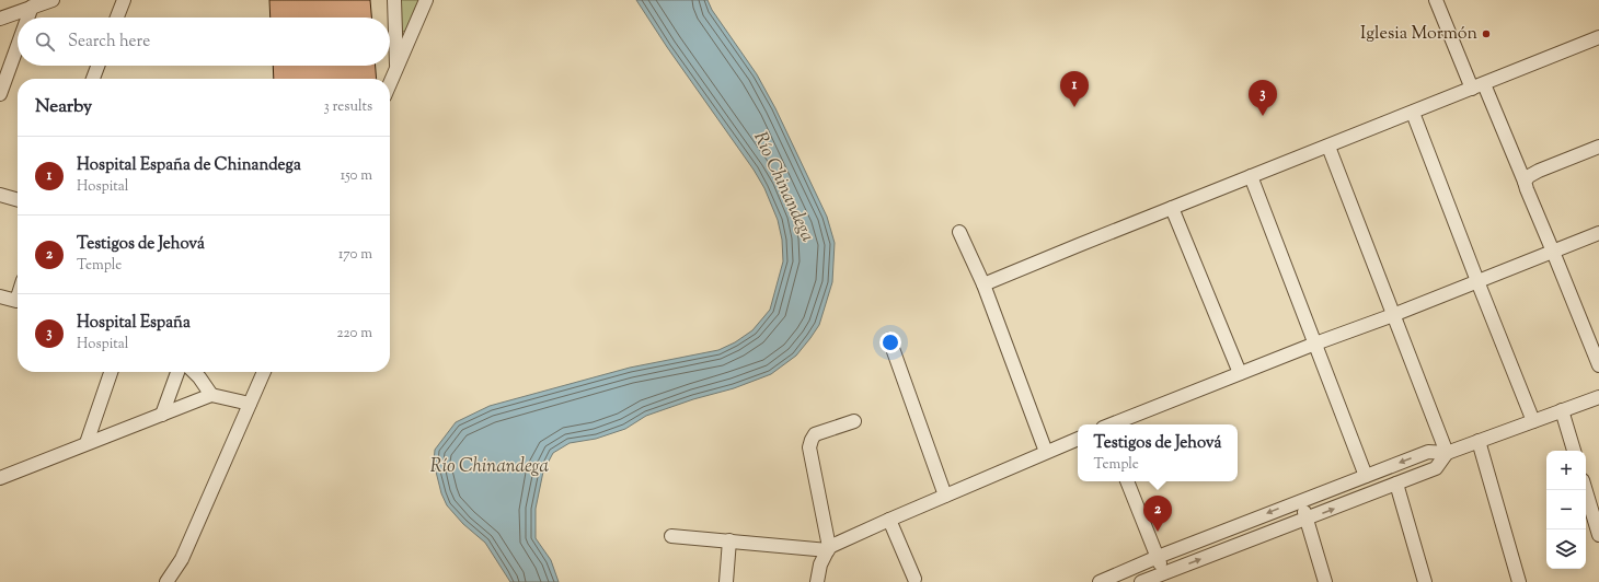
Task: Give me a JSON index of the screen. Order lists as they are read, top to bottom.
{
  "water": ["Río Chinandega"],
  "places": ["Iglesia Mormón"],
  "page": {
    "search": "Search here",
    "pins": ["1", "3", "2"],
    "heading": ["Nearby", "3 results"],
    "list": [
      {
        "mark": "1",
        "name": "Hospital España de Chinandega",
        "note": "Hospital",
        "value": "150 m"
      },
      {
        "mark": "2",
        "name": "Testigos de Jehová",
        "note": "Temple",
        "value": "170 m"
      },
      {
        "mark": "3",
        "name": "Hospital España",
        "note": "Hospital",
        "value": "220 m"
      }
    ],
    "popup": ["Testigos de Jehová", "Temple"],
    "map_buttons": ["+", "−"]
  }
}
